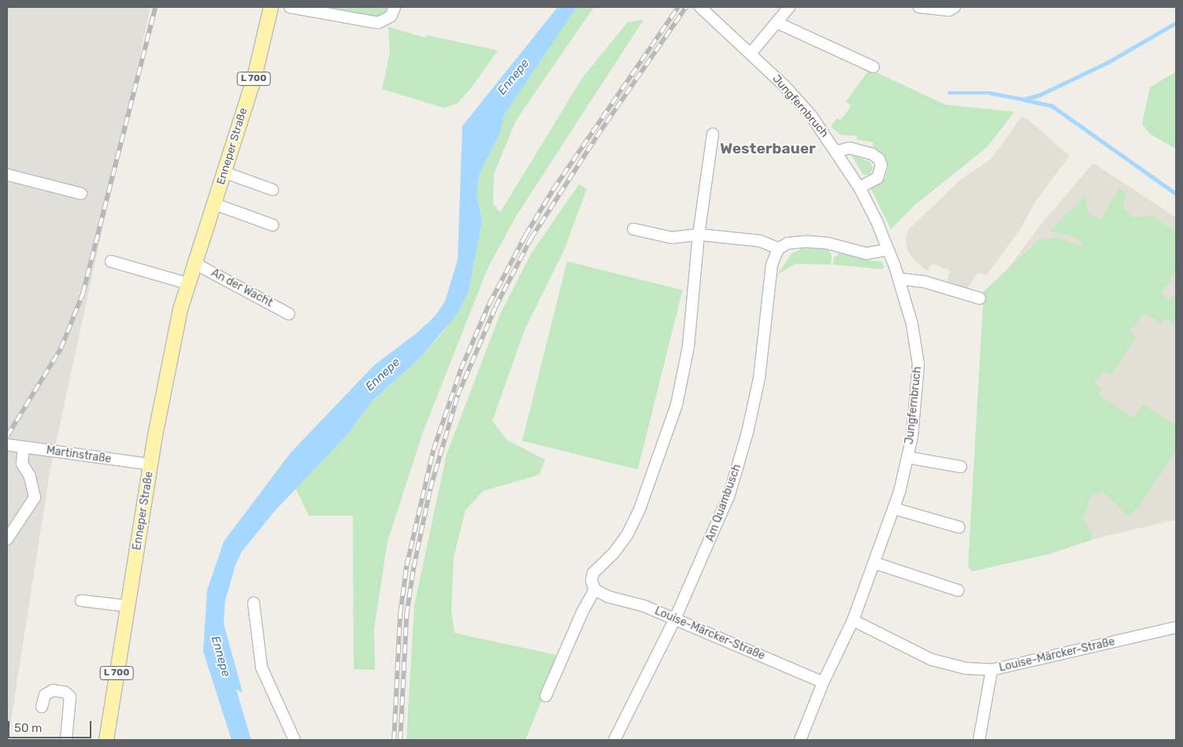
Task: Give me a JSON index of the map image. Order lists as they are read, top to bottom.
{
  "streets": {
    "main road": ["L 700", "Enneper Straße"],
    "street": [
      "Jungfernbruch",
      "An der Wacht",
      "Martinstraße",
      "Am Quambusch",
      "Louise-Märcker-Straße"
    ]
  },
  "crossings": [
    ["Jungfernbruch", "Louise-Märcker-Straße"],
    ["Enneper Straße", "An der Wacht"],
    ["Enneper Straße", "Martinstraße"],
    ["Am Quambusch", "Louise-Märcker-Straße"]
  ],
  "districts": ["Westerbauer"],
  "water": ["Ennepe"],
  "scale_bar": "50 m"
}
